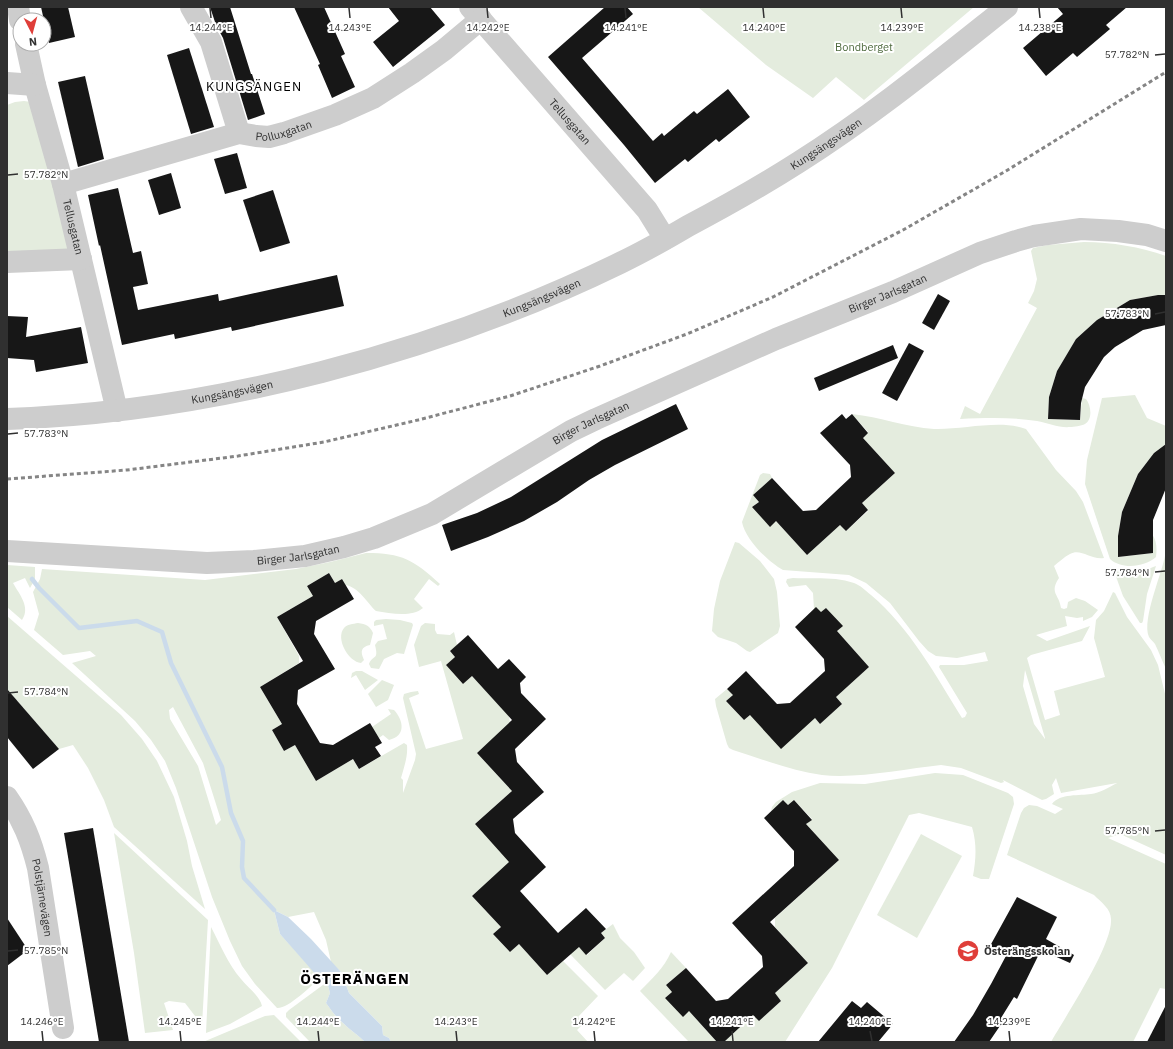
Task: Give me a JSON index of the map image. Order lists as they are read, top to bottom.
{
  "streets": {
    "street": [
      "Tellusgatan",
      "Polluxgatan",
      "Kungsängsvägen",
      "Birger Jarlsgatan",
      "Polstjärnevägen"
    ]
  },
  "crossings": [
    ["Tellusgatan", "Polluxgatan"],
    ["Tellusgatan", "Kungsängsvägen"]
  ],
  "districts": ["KUNGSÄNGEN", "ÖSTERÄNGEN"],
  "parks": ["Bondberget"],
  "places": {
    "school or university": ["Österängsskolan"]
  },
  "north": "bottom",
  "coordinates": [
    "14.244°E",
    "14.243°E",
    "14.242°E",
    "14.241°E",
    "14.240°E",
    "14.239°E",
    "14.238°E",
    "57.782°N",
    "57.783°N",
    "57.784°N",
    "57.785°N",
    "14.246°E",
    "14.245°E"
  ]
}
